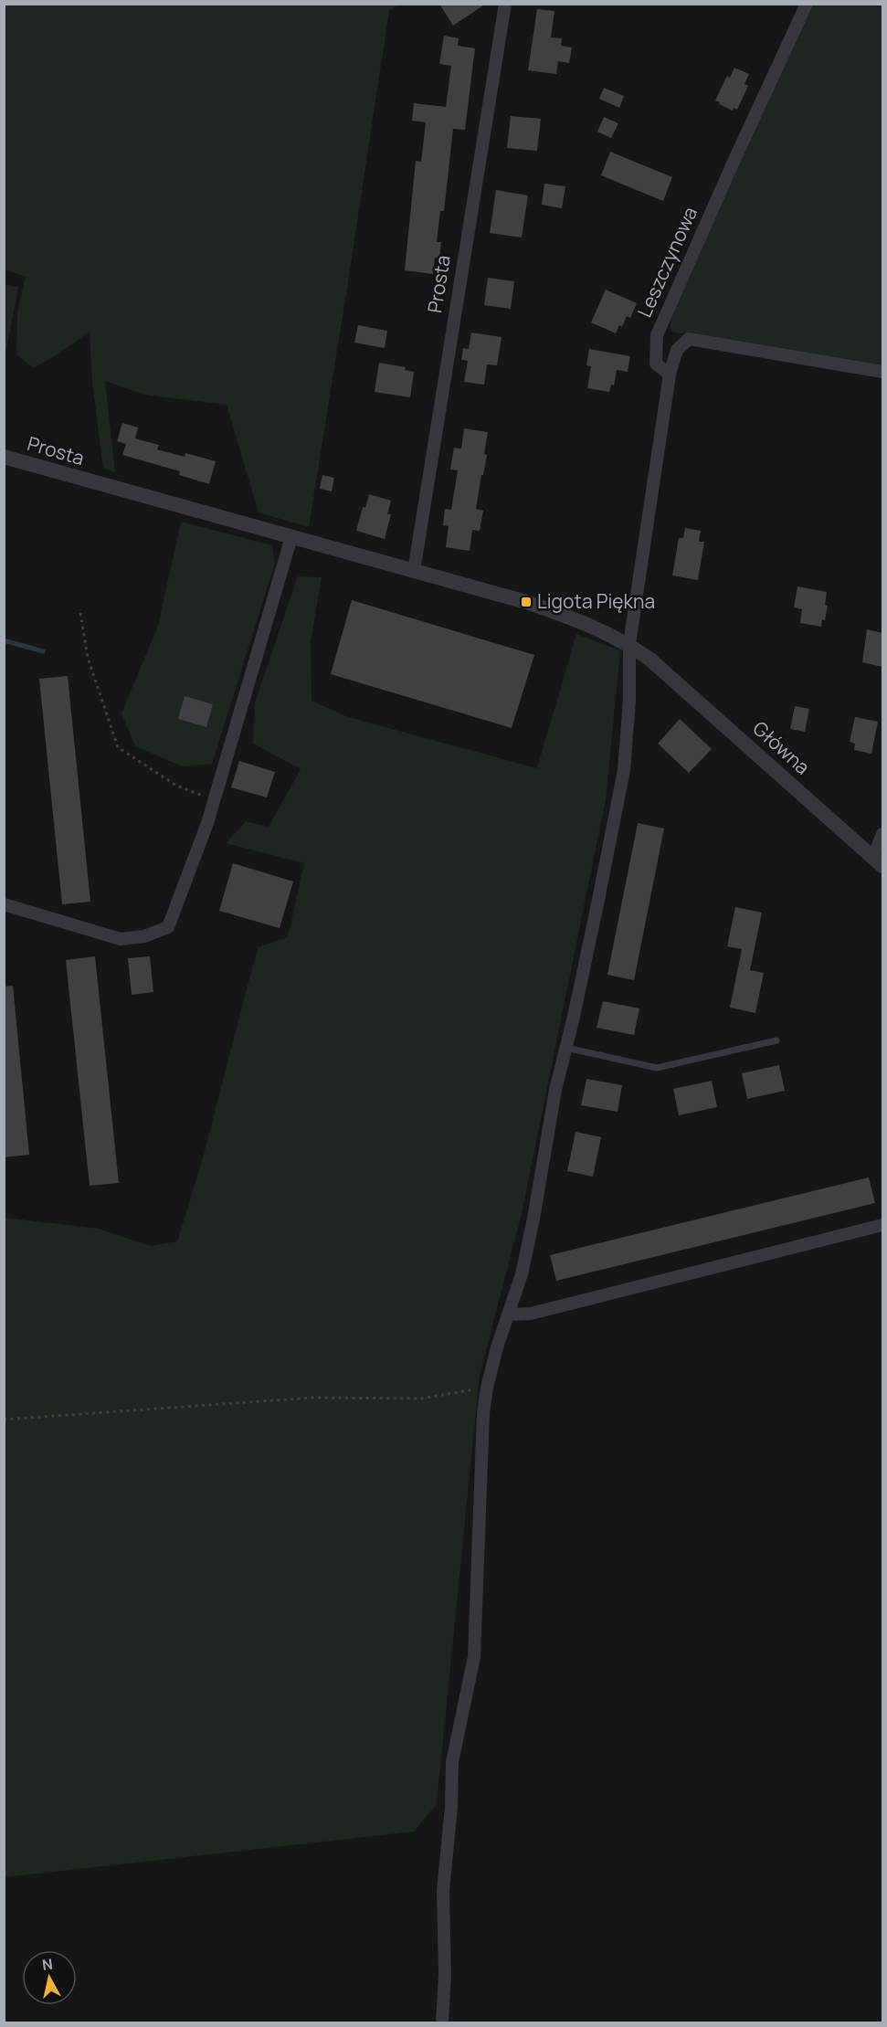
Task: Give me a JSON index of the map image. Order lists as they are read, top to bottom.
{
  "streets": {
    "street": ["Leszczynowa", "Prosta", "Główna"]
  },
  "crossings": [
    ["Prosta", "Główna"]
  ],
  "places": {
    "transit": ["Ligota Piękna"]
  },
  "north": "top"
}
